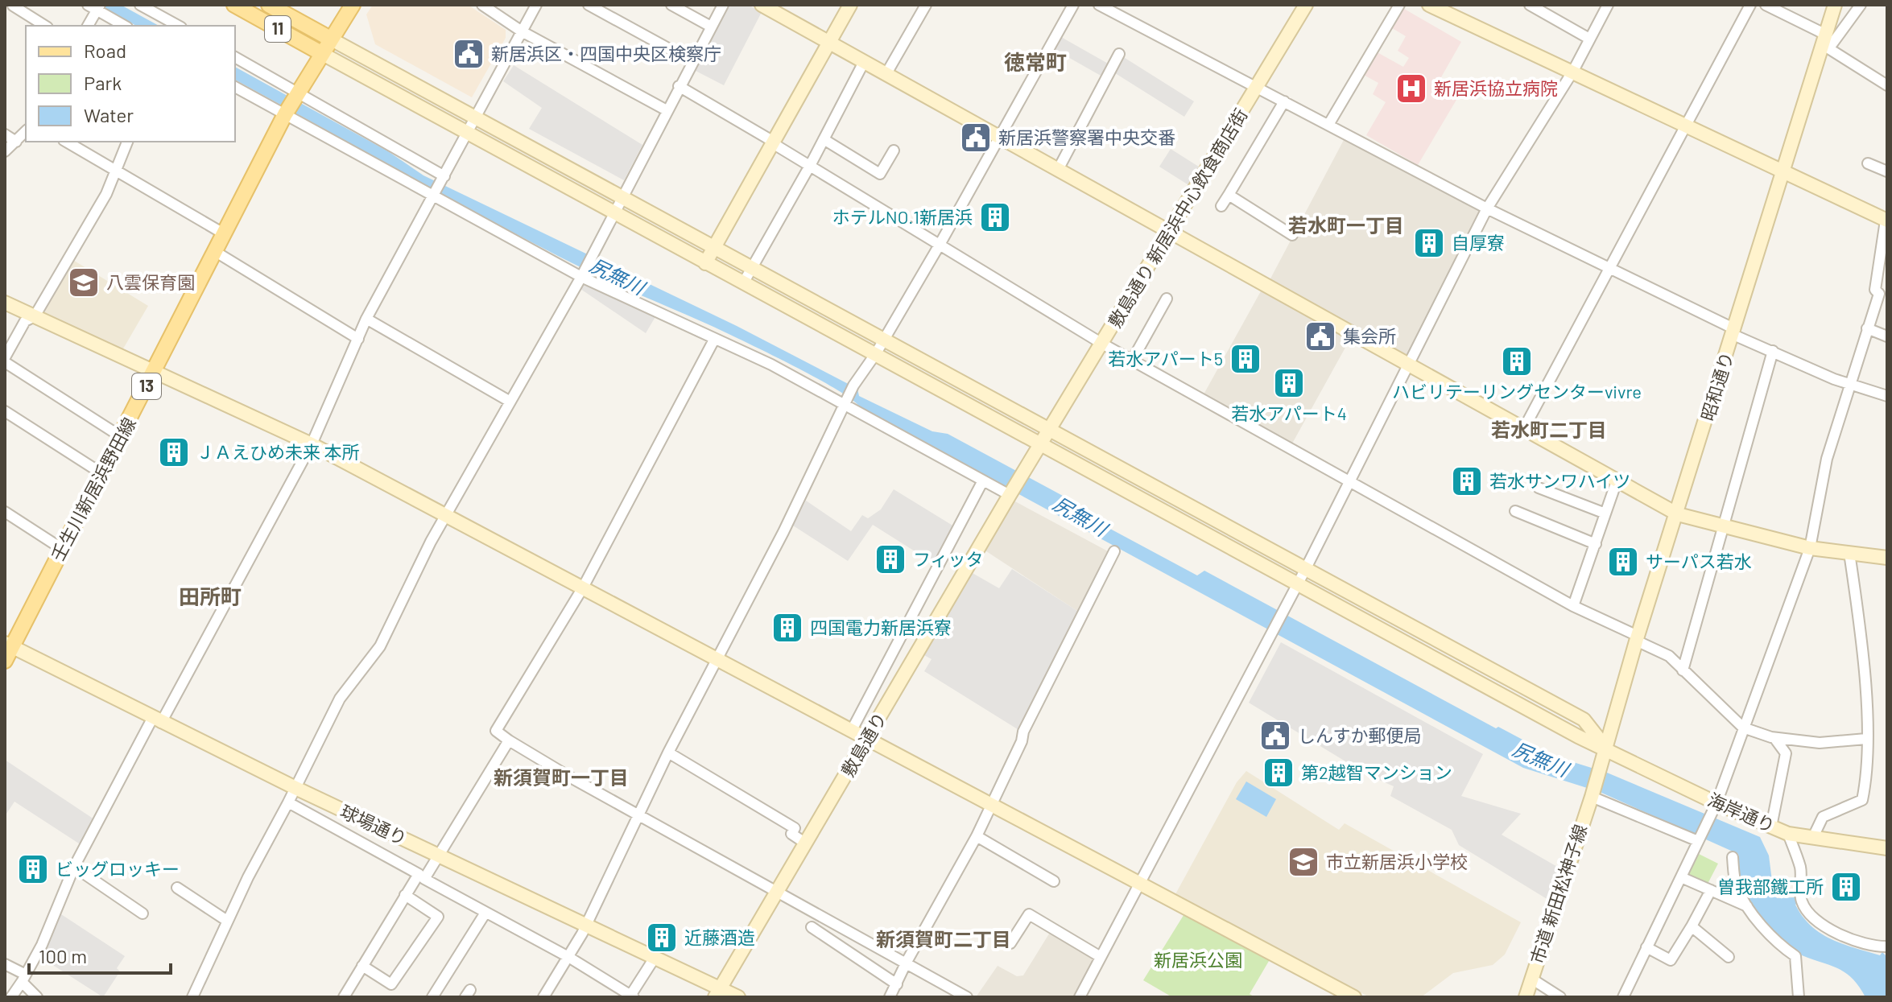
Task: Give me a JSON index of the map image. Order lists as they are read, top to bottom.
{
  "streets": {
    "main road": ["11", "13", "壬生川新居浜野田線"],
    "street": [
      "敷島通り 新居浜中心飲食商店街",
      "昭和通り",
      "敷島通り",
      "海岸通り",
      "球場通り",
      "市道 新田松神子線"
    ]
  },
  "crossings": [
    ["11", "13"],
    ["11", "海岸通り"],
    ["13", "壬生川新居浜野田線"],
    ["13", "海岸通り"],
    ["昭和通り", "海岸通り"],
    ["昭和通り", "市道 新田松神子線"],
    ["壬生川新居浜野田線", "球場通り"],
    ["敷島通り", "海岸通り"],
    ["敷島通り", "球場通り"]
  ],
  "districts": [
    "徳常町",
    "若水町一丁目",
    "若水町二丁目",
    "田所町",
    "新須賀町一丁目",
    "新須賀町二丁目"
  ],
  "water": ["尻無川"],
  "parks": ["新居浜公園"],
  "places": {
    "public building": [
      "新居浜区・四国中央区検察庁",
      "新居浜警察署中央交番",
      "集会所",
      "しんすか郵便局"
    ],
    "hospital": ["新居浜協立病院"],
    "building": [
      "ホテルNO.1新居浜",
      "自厚寮",
      "若水アパート5",
      "ハビリテーリングセンターvivre",
      "若水アパート4",
      "ＪＡえひめ未来 本所",
      "若水サンワハイツ",
      "フィッタ",
      "サーパス若水",
      "四国電力新居浜寮",
      "第2越智マンション",
      "ビッグロッキー",
      "曽我部鐵工所",
      "近藤酒造"
    ],
    "school or university": ["八雲保育園", "市立新居浜小学校"]
  },
  "legend": ["Road", "Park", "Water"],
  "scale_bar": "100 m"
}
